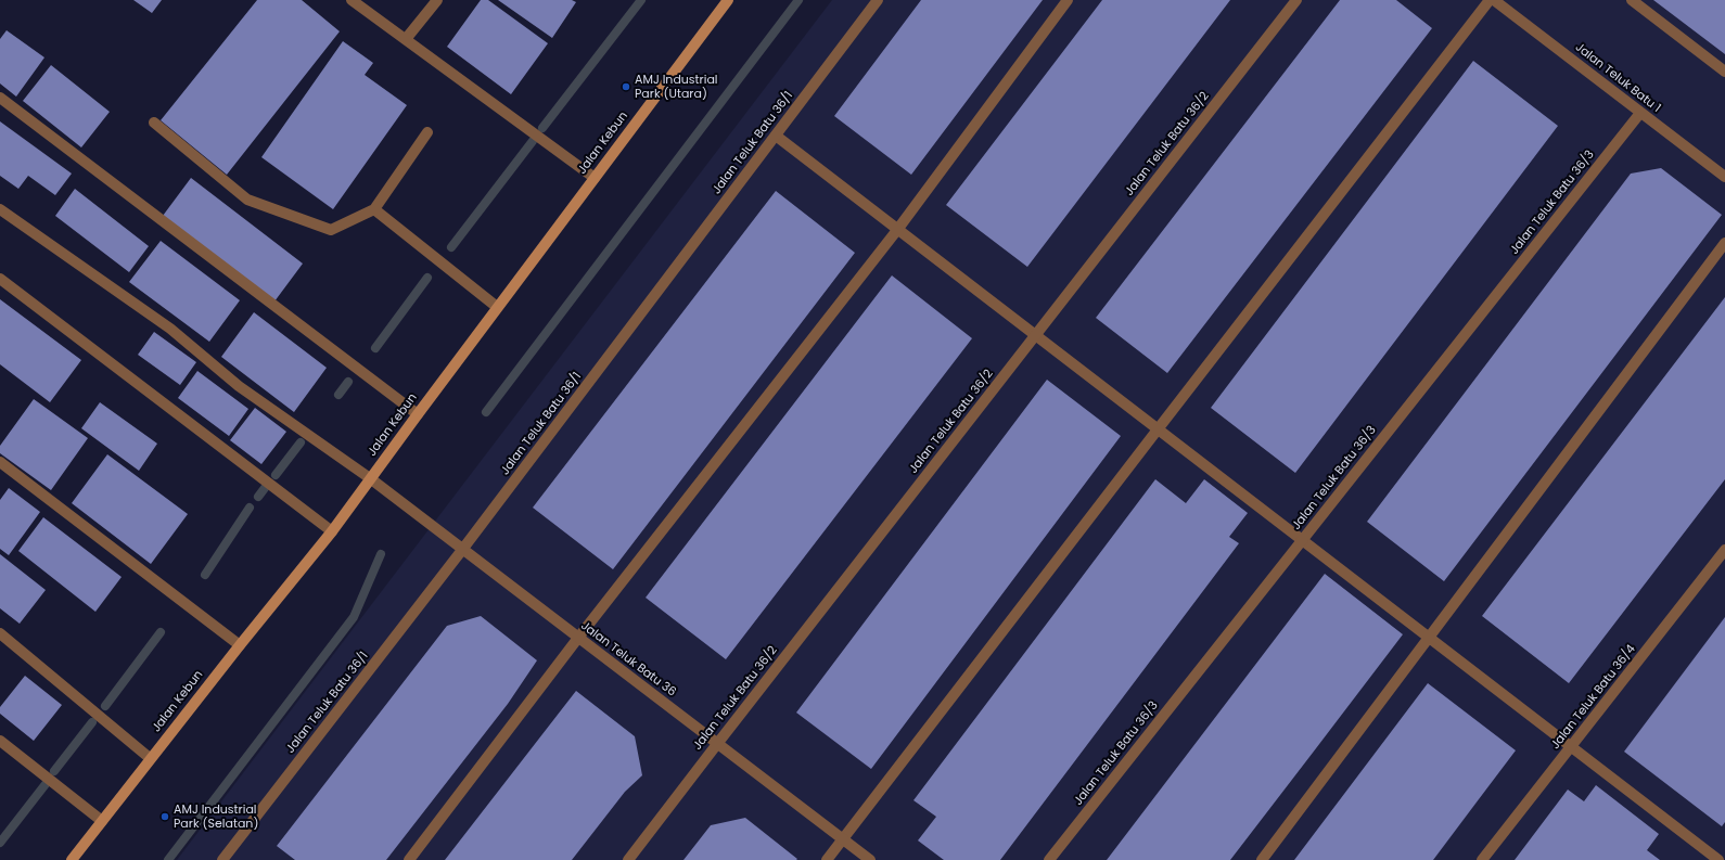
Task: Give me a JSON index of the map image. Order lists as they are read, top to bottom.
{
  "streets": {
    "main road": ["Jalan Kebun"],
    "street": [
      "Jalan Teluk Batu 1",
      "Jalan Teluk Batu 36/1",
      "Jalan Teluk Batu 36/2",
      "Jalan Teluk Batu 36/3",
      "Jalan Teluk Batu 36",
      "Jalan Teluk Batu 36/4"
    ]
  },
  "crossings": [
    ["Jalan Teluk Batu 1", "Jalan Teluk Batu 36/3"],
    ["Jalan Kebun", "Jalan Teluk Batu 36"],
    ["Jalan Teluk Batu 36/1", "Jalan Teluk Batu 36"],
    ["Jalan Teluk Batu 36/2", "Jalan Teluk Batu 36"]
  ],
  "places": ["AMJ Industrial Park (Utara)", "AMJ Industrial Park (Selatan)"]
}
